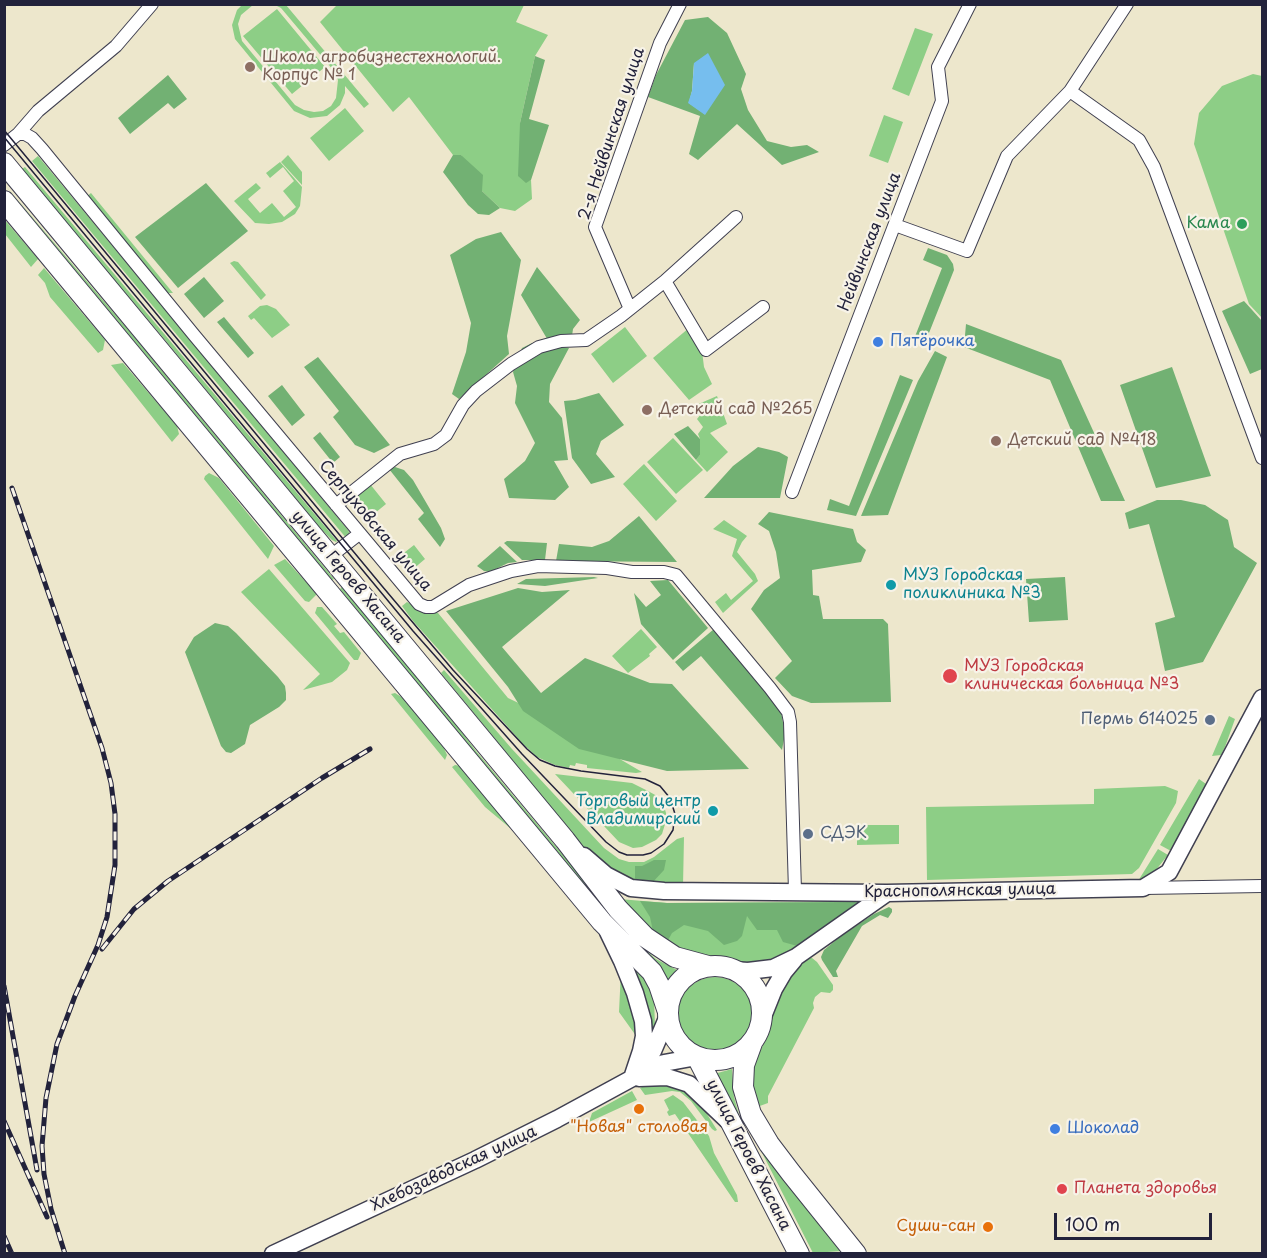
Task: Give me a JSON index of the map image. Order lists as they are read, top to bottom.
{
  "streets": {
    "main road": ["улица Героев Хасана", "Краснополянская улица", "Хлебозаводская улица"],
    "street": ["2-я Нейвинская улица", "Нейвинская улица", "Серпуховская улица"]
  },
  "crossings": [
    ["Серпуховская улица", "Краснополянская улица"],
    ["улица Героев Хасана", "Краснополянская улица"],
    ["улица Героев Хасана", "Хлебозаводская улица"]
  ],
  "places": [
    "Школа агробизнестехнологий. Корпус № 1",
    "Кама",
    "Пятёрочка",
    "Детский сад №265",
    "Детский сад №418",
    "МУЗ Городская поликлиника №3",
    "МУЗ Городская клиническая больница №3",
    "Пермь 614025",
    "Торговый центр Владимирский",
    "СДЭК",
    "\"Новая\" столовая",
    "Шоколад",
    "Планета здоровья",
    "Суши-сан"
  ],
  "scale_bar": "100 m"
}
